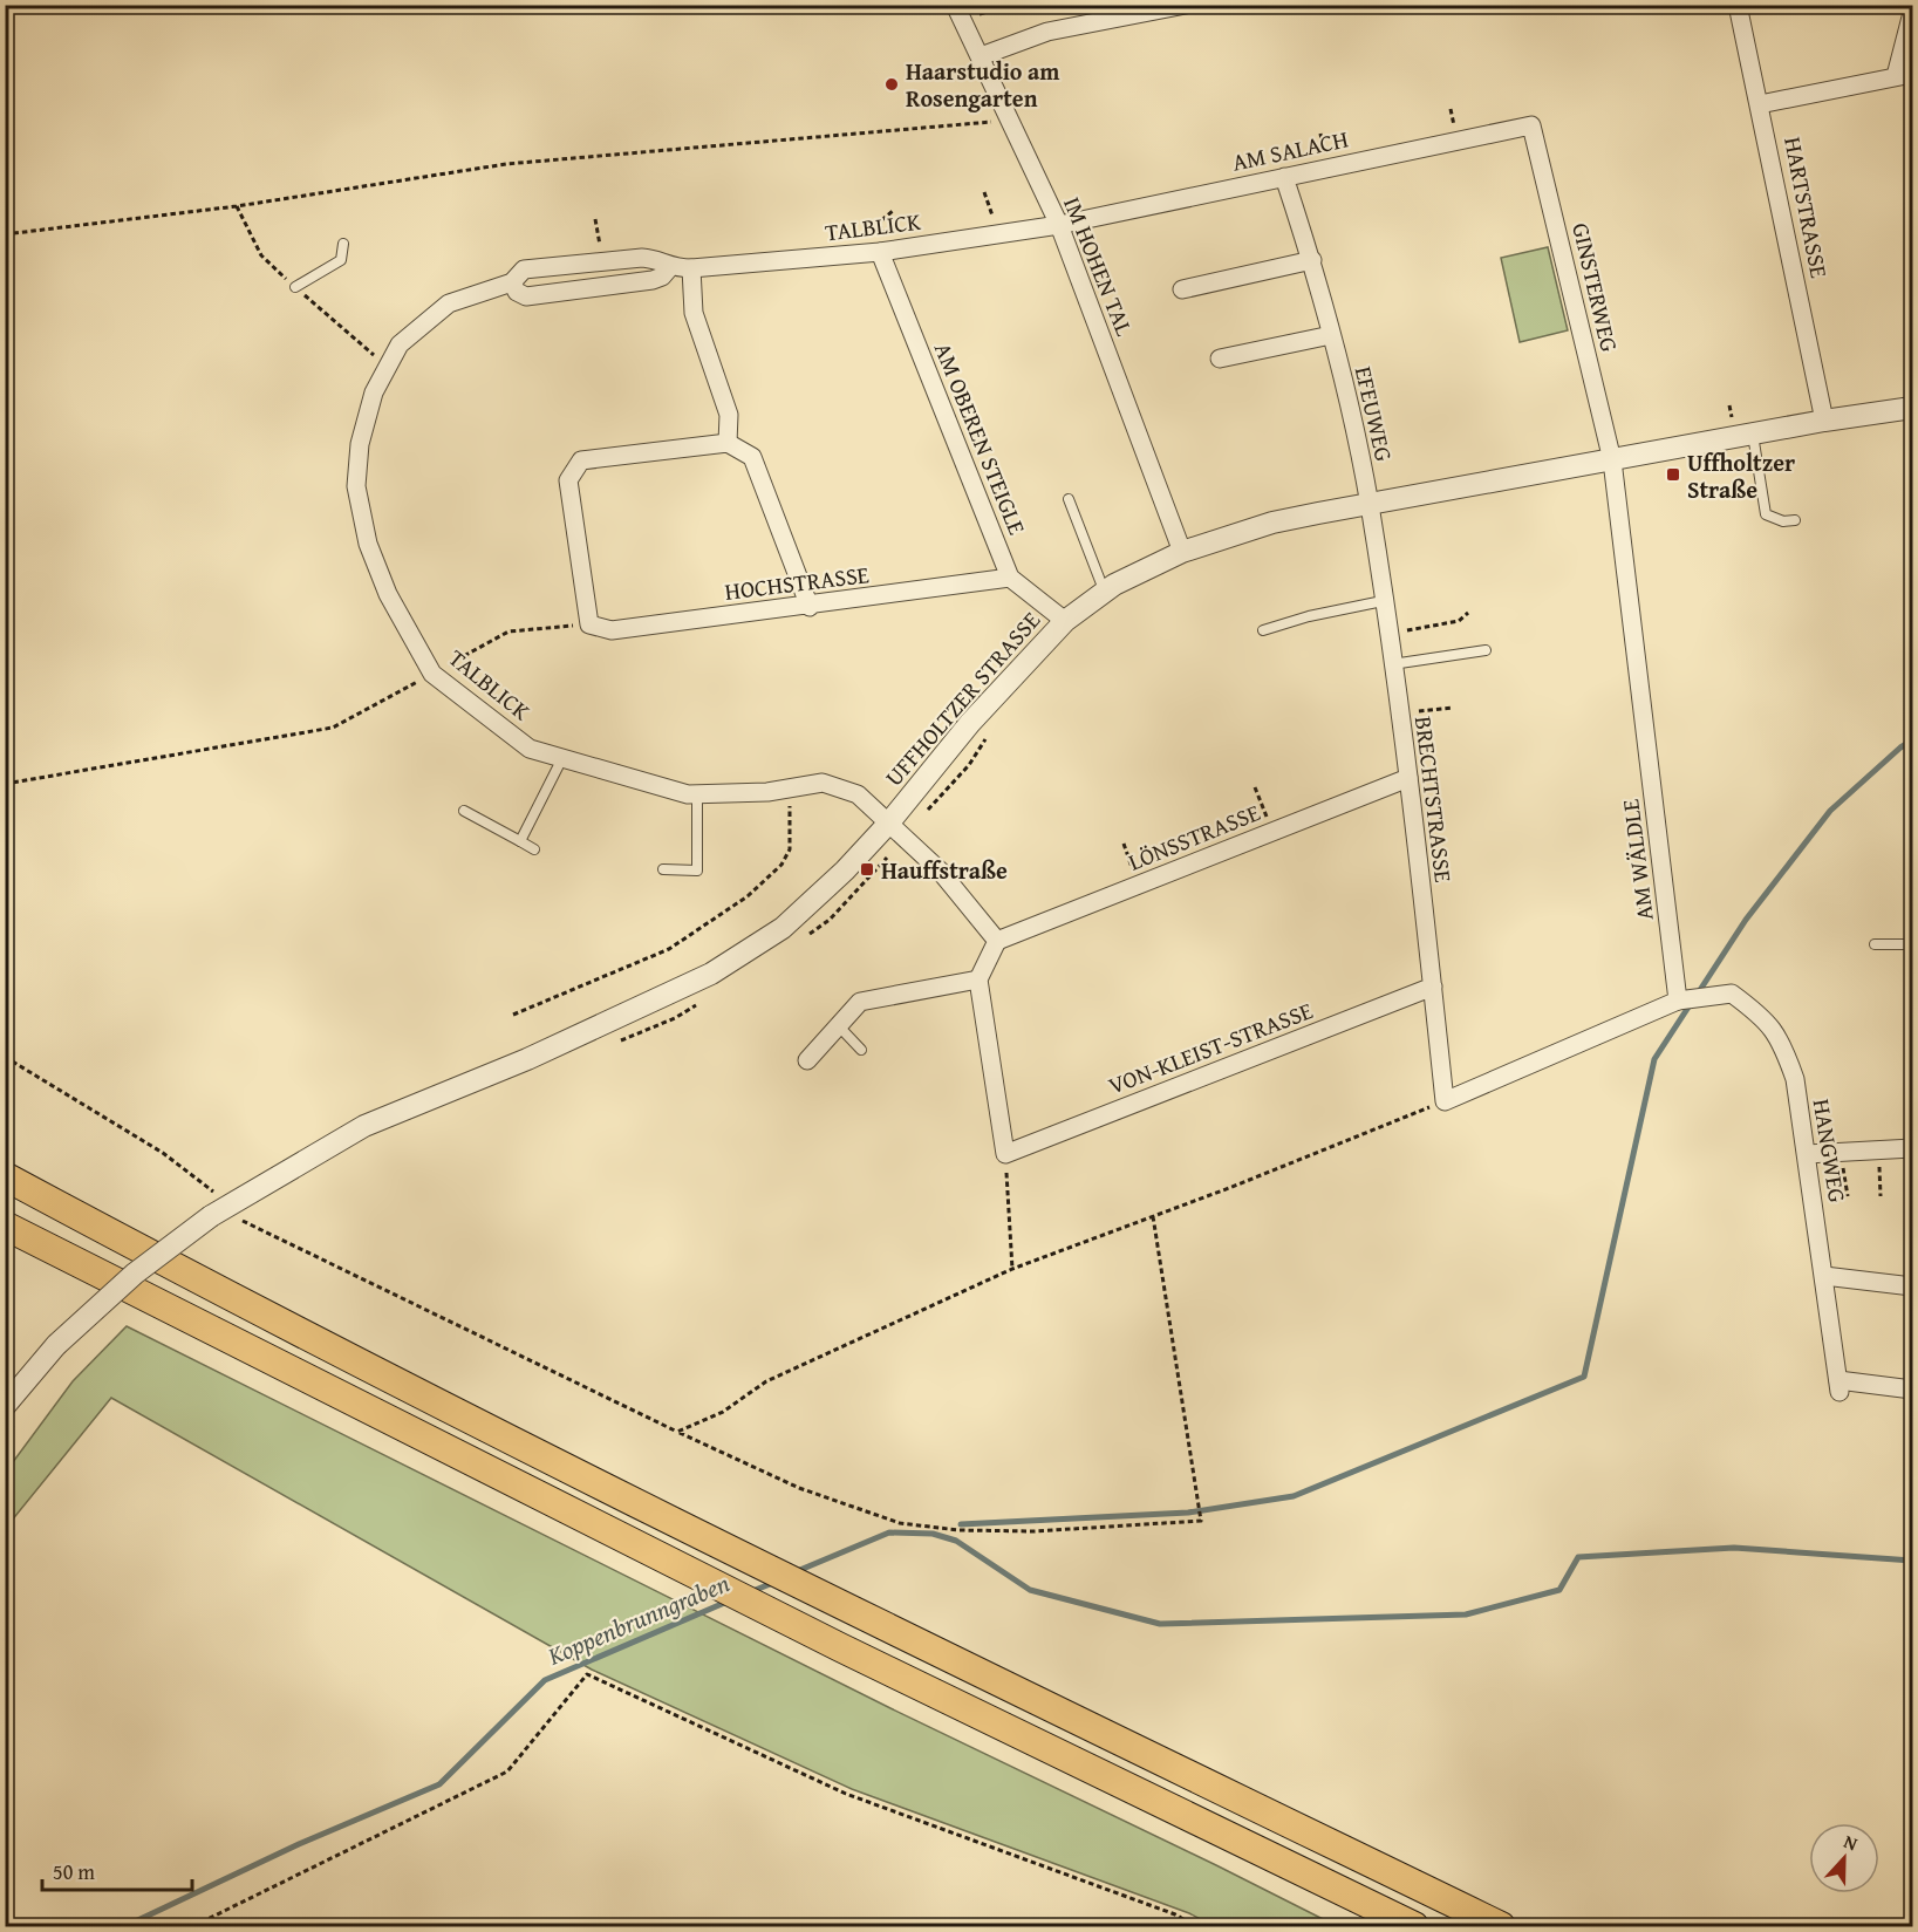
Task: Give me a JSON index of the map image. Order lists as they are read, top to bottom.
{
  "streets": {
    "street": [
      "AM SALACH",
      "HARTSTRASSE",
      "TALBLICK",
      "IM HOHEN TAL",
      "GINSTERWEG",
      "EFEUWEG",
      "AM OBEREN STEIGLE",
      "HOCHSTRASSE",
      "UFFHOLTZER STRASSE",
      "BRECHTSTRASSE",
      "LÖNSSTRASSE",
      "AM WÄLDLE",
      "VON-KLEIST-STRASSE",
      "HANGWEG"
    ]
  },
  "crossings": [
    ["AM SALACH", "TALBLICK"],
    ["AM SALACH", "IM HOHEN TAL"],
    ["AM SALACH", "GINSTERWEG"],
    ["AM SALACH", "EFEUWEG"],
    ["HARTSTRASSE", "UFFHOLTZER STRASSE"],
    ["TALBLICK", "IM HOHEN TAL"],
    ["TALBLICK", "AM OBEREN STEIGLE"],
    ["TALBLICK", "UFFHOLTZER STRASSE"],
    ["IM HOHEN TAL", "UFFHOLTZER STRASSE"],
    ["GINSTERWEG", "UFFHOLTZER STRASSE"],
    ["GINSTERWEG", "AM WÄLDLE"],
    ["EFEUWEG", "UFFHOLTZER STRASSE"],
    ["EFEUWEG", "BRECHTSTRASSE"],
    ["AM OBEREN STEIGLE", "HOCHSTRASSE"],
    ["UFFHOLTZER STRASSE", "BRECHTSTRASSE"],
    ["UFFHOLTZER STRASSE", "AM WÄLDLE"],
    ["BRECHTSTRASSE", "LÖNSSTRASSE"],
    ["BRECHTSTRASSE", "VON-KLEIST-STRASSE"],
    ["AM WÄLDLE", "HANGWEG"]
  ],
  "water": ["Koppenbrunngraben"],
  "places": {
    "other": ["Haarstudio am Rosengarten"],
    "transit": ["Uffholtzer Straße", "Hauffstraße"]
  },
  "scale_bar": "50 m",
  "north": "top"
}
